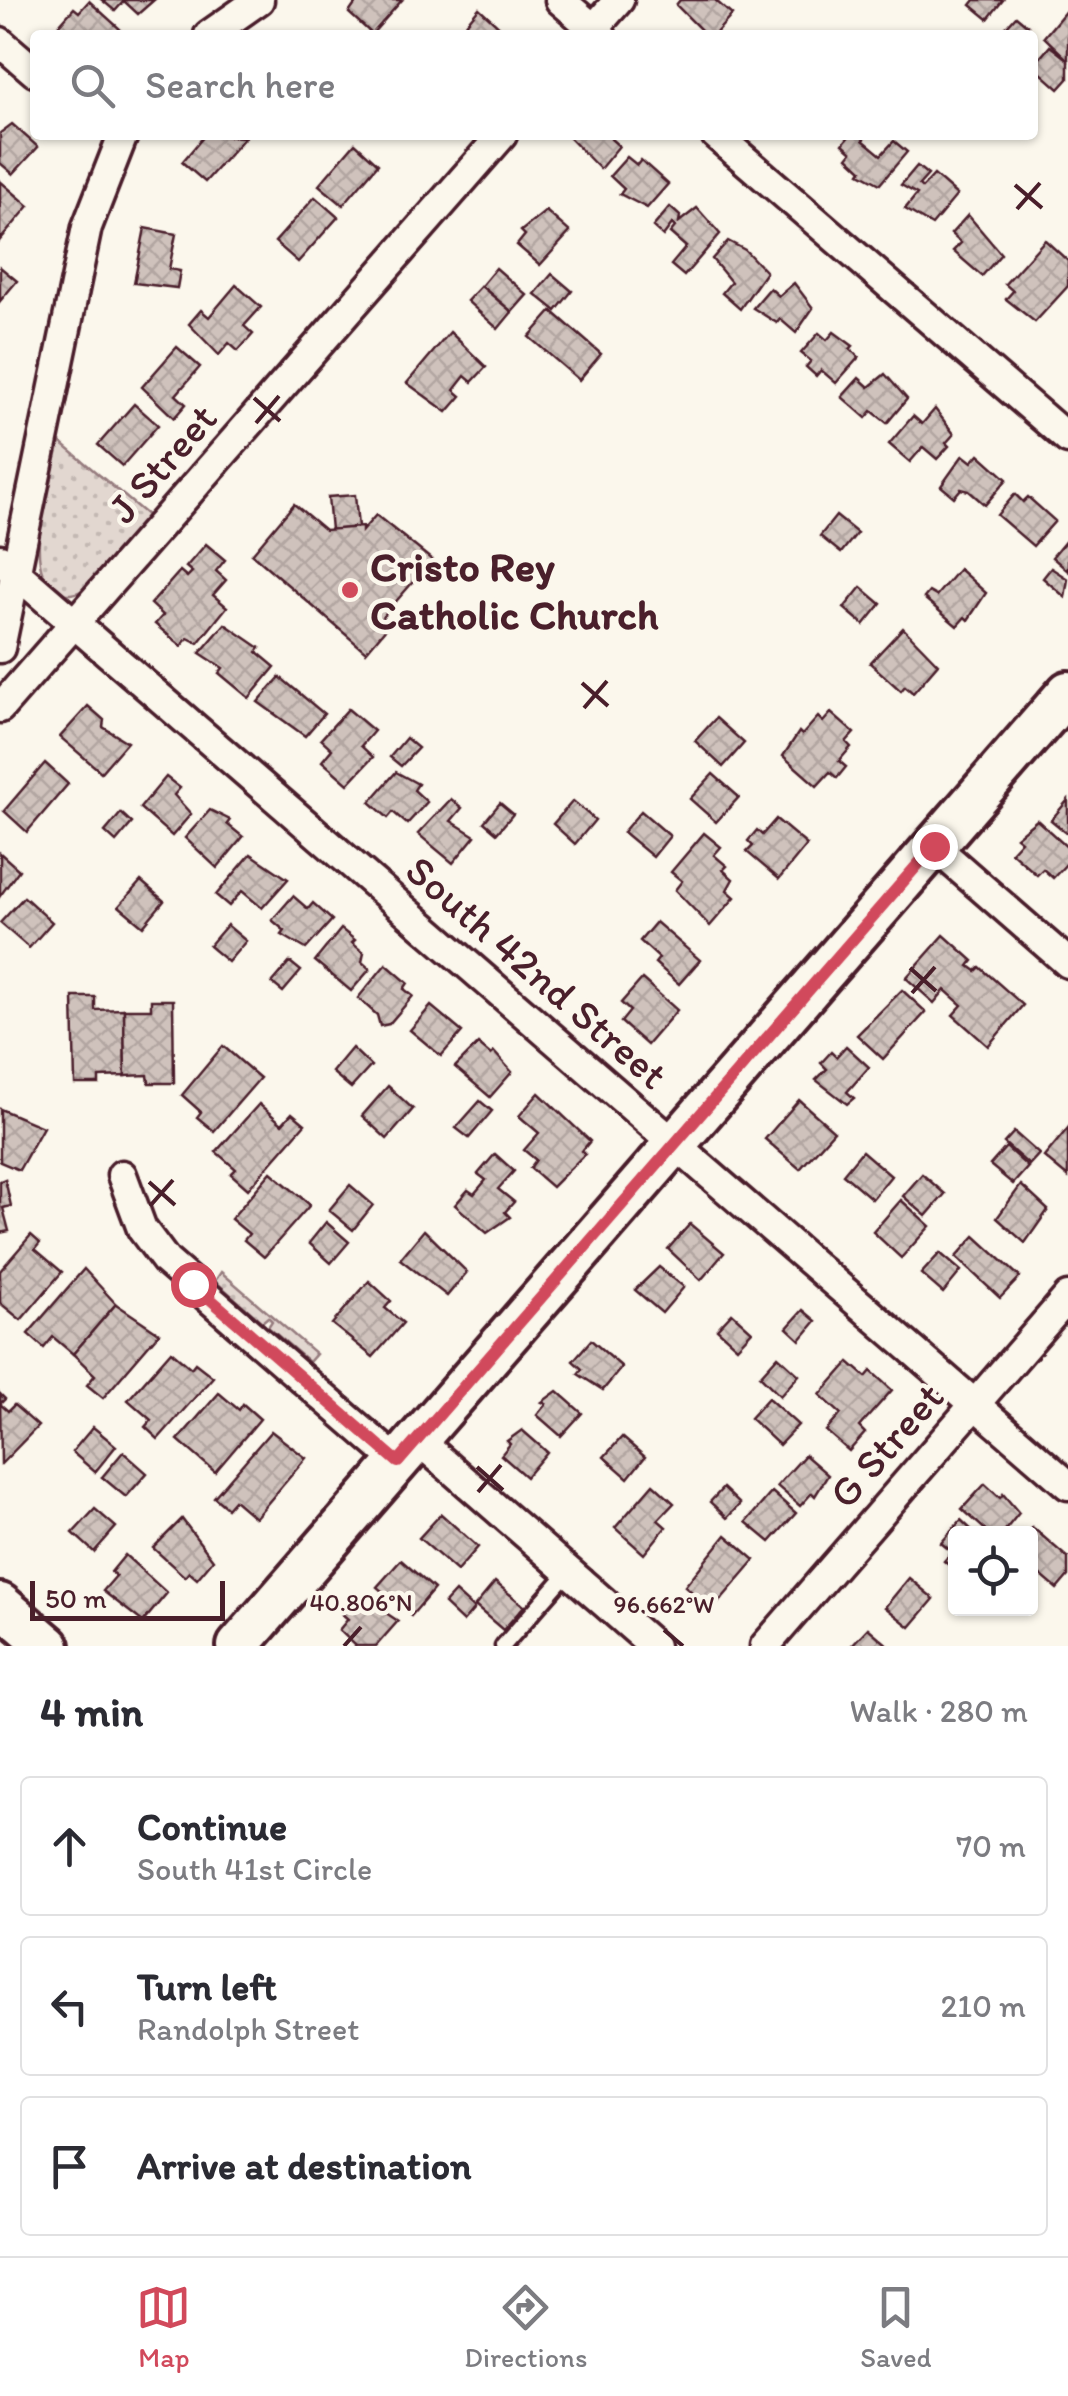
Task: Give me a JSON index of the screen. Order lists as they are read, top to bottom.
{
  "streets": {
    "street": ["J Street", "South 42nd Street", "G Street"]
  },
  "crossings": [
    ["J Street", "South 42nd Street"],
    ["South 42nd Street", "G Street"]
  ],
  "places": ["Cristo Rey Catholic Church"],
  "scale_bar": "50 m",
  "page": {
    "search": "Search here",
    "scale": "50 m",
    "heading": ["4 min", "Walk · 280 m"],
    "list": [
      ["Continue", "South 41st Circle", "70 m"],
      ["Turn left", "Randolph Street", "210 m"],
      "Arrive at destination"
    ],
    "nav": ["Map", "Directions", "Saved"]
  },
  "coordinates": ["40.806°N", "96.662°W"]
}
